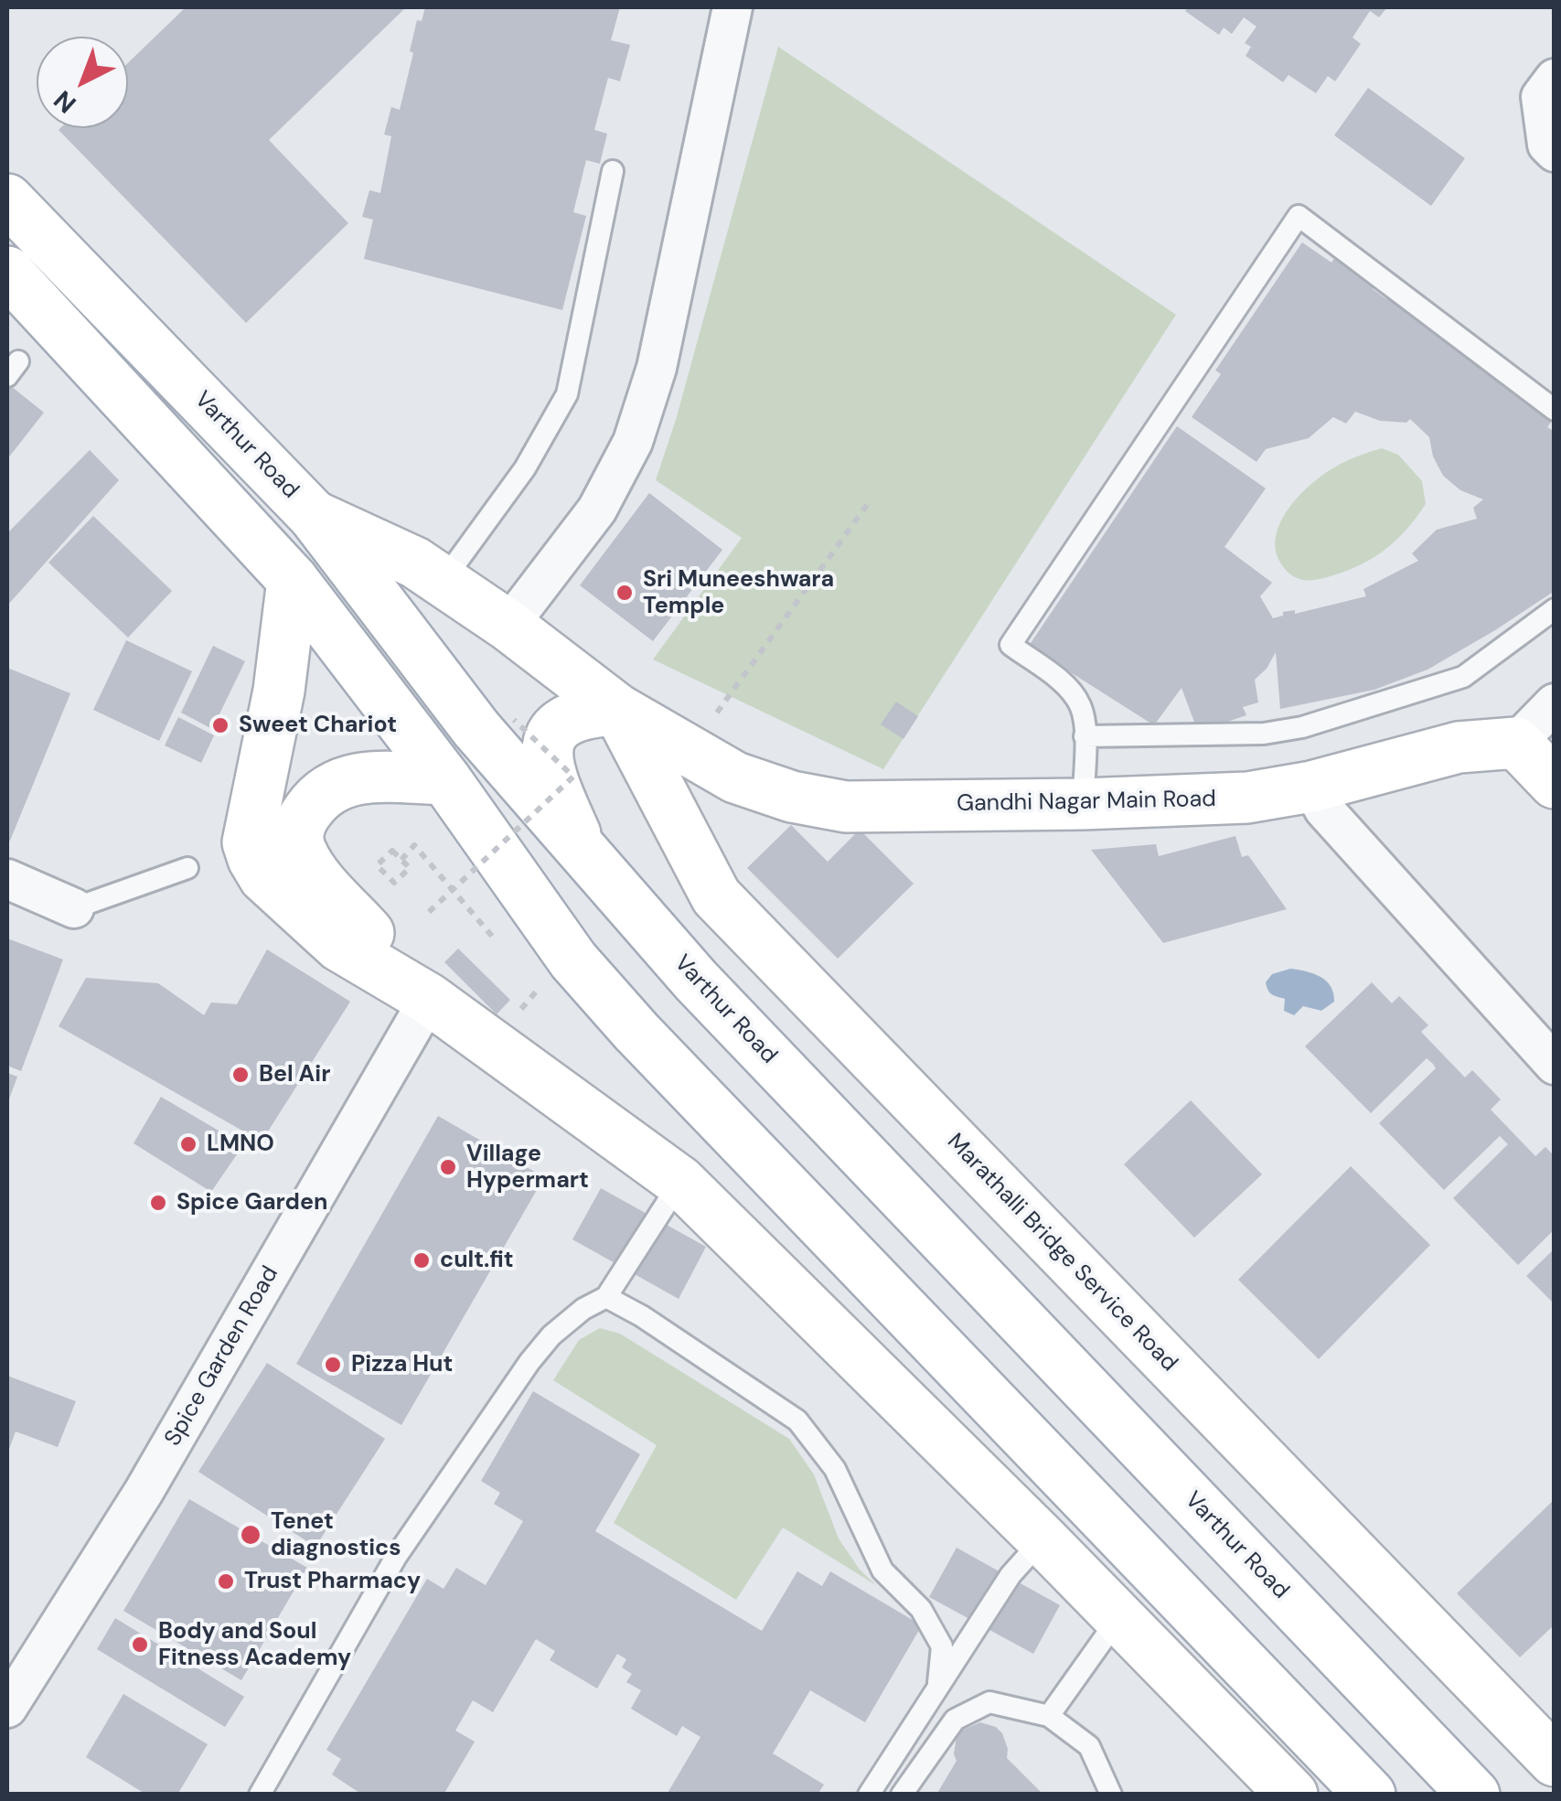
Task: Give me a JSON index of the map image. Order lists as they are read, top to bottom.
{
  "streets": {
    "street": [
      "Varthur Road",
      "Gandhi Nagar Main Road",
      "Marathalli Bridge Service Road",
      "Spice Garden Road"
    ]
  },
  "crossings": [
    ["Varthur Road", "Marathalli Bridge Service Road"],
    ["Gandhi Nagar Main Road", "Marathalli Bridge Service Road"]
  ],
  "places": [
    "Sri Muneeshwara Temple",
    "Sweet Chariot",
    "Bel Air",
    "LMNO",
    "Village Hypermart",
    "Spice Garden",
    "cult.fit",
    "Pizza Hut",
    "Tenet diagnostics",
    "Trust Pharmacy",
    "Body and Soul Fitness Academy"
  ],
  "north": "bottom left"
}
